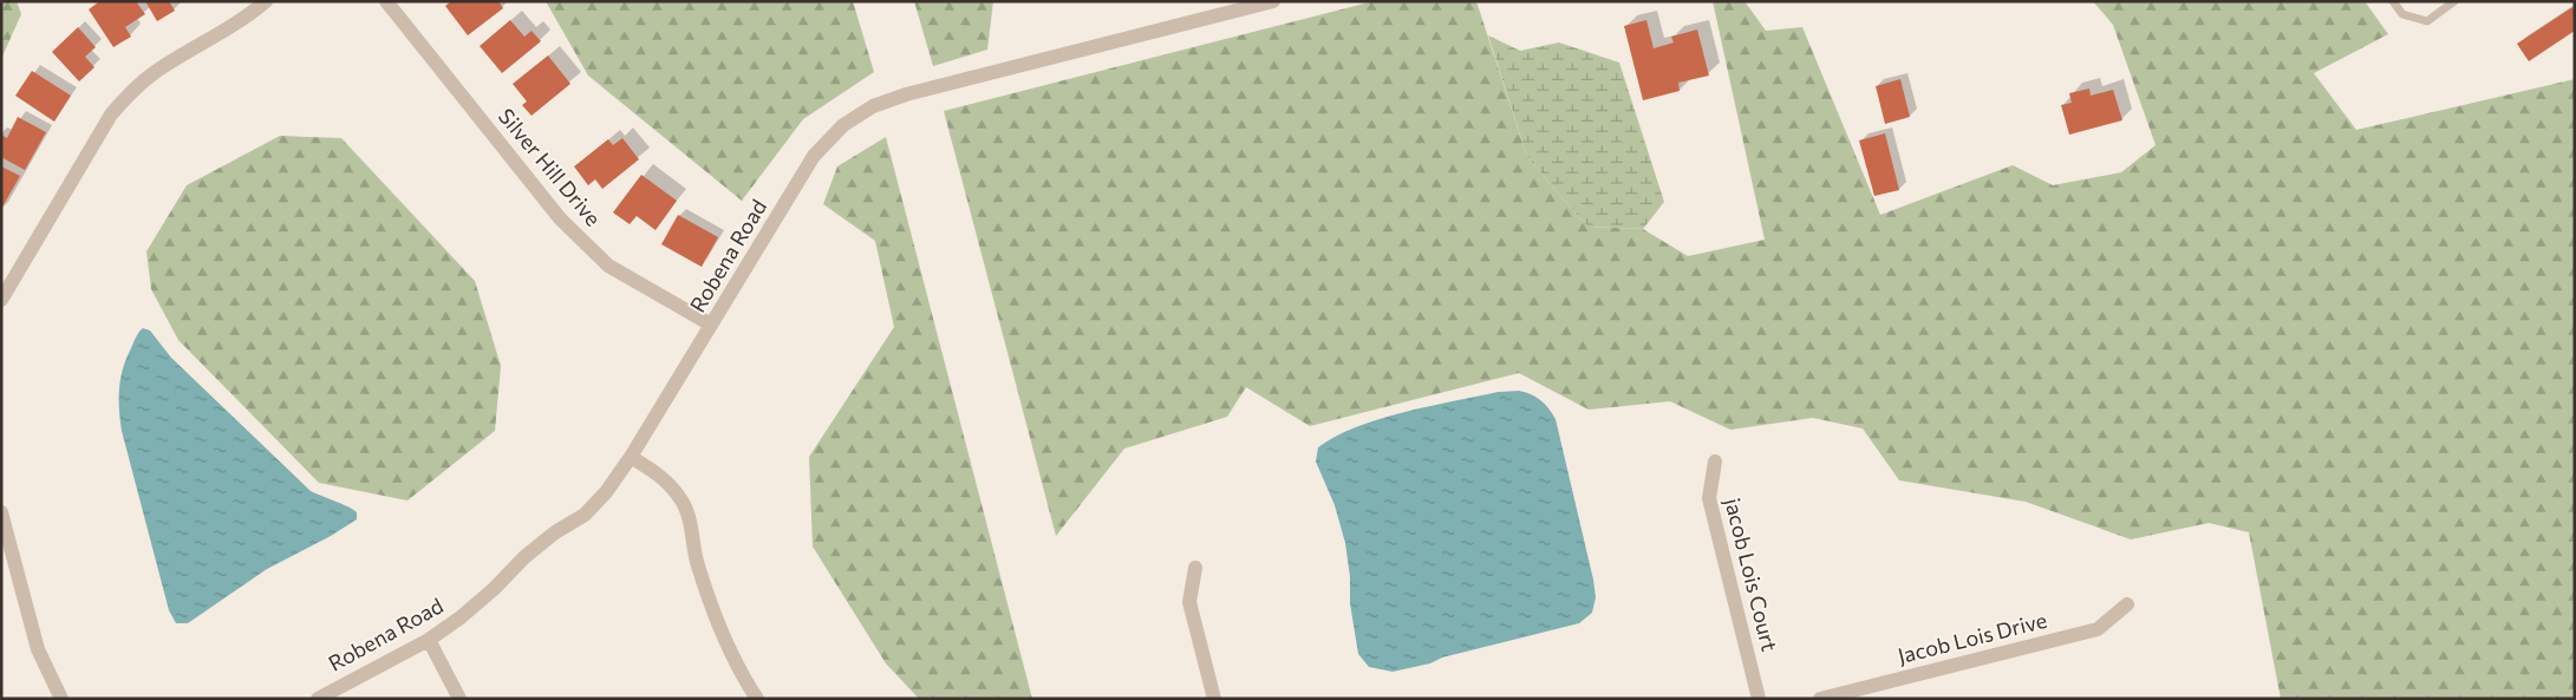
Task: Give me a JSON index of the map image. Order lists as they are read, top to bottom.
{
  "streets": {
    "street": [
      "Silver Hill Drive",
      "Robena Road",
      "jacob Lois Court",
      "Jacob Lois Drive"
    ]
  },
  "crossings": [
    ["Silver Hill Drive", "Robena Road"]
  ]
}
